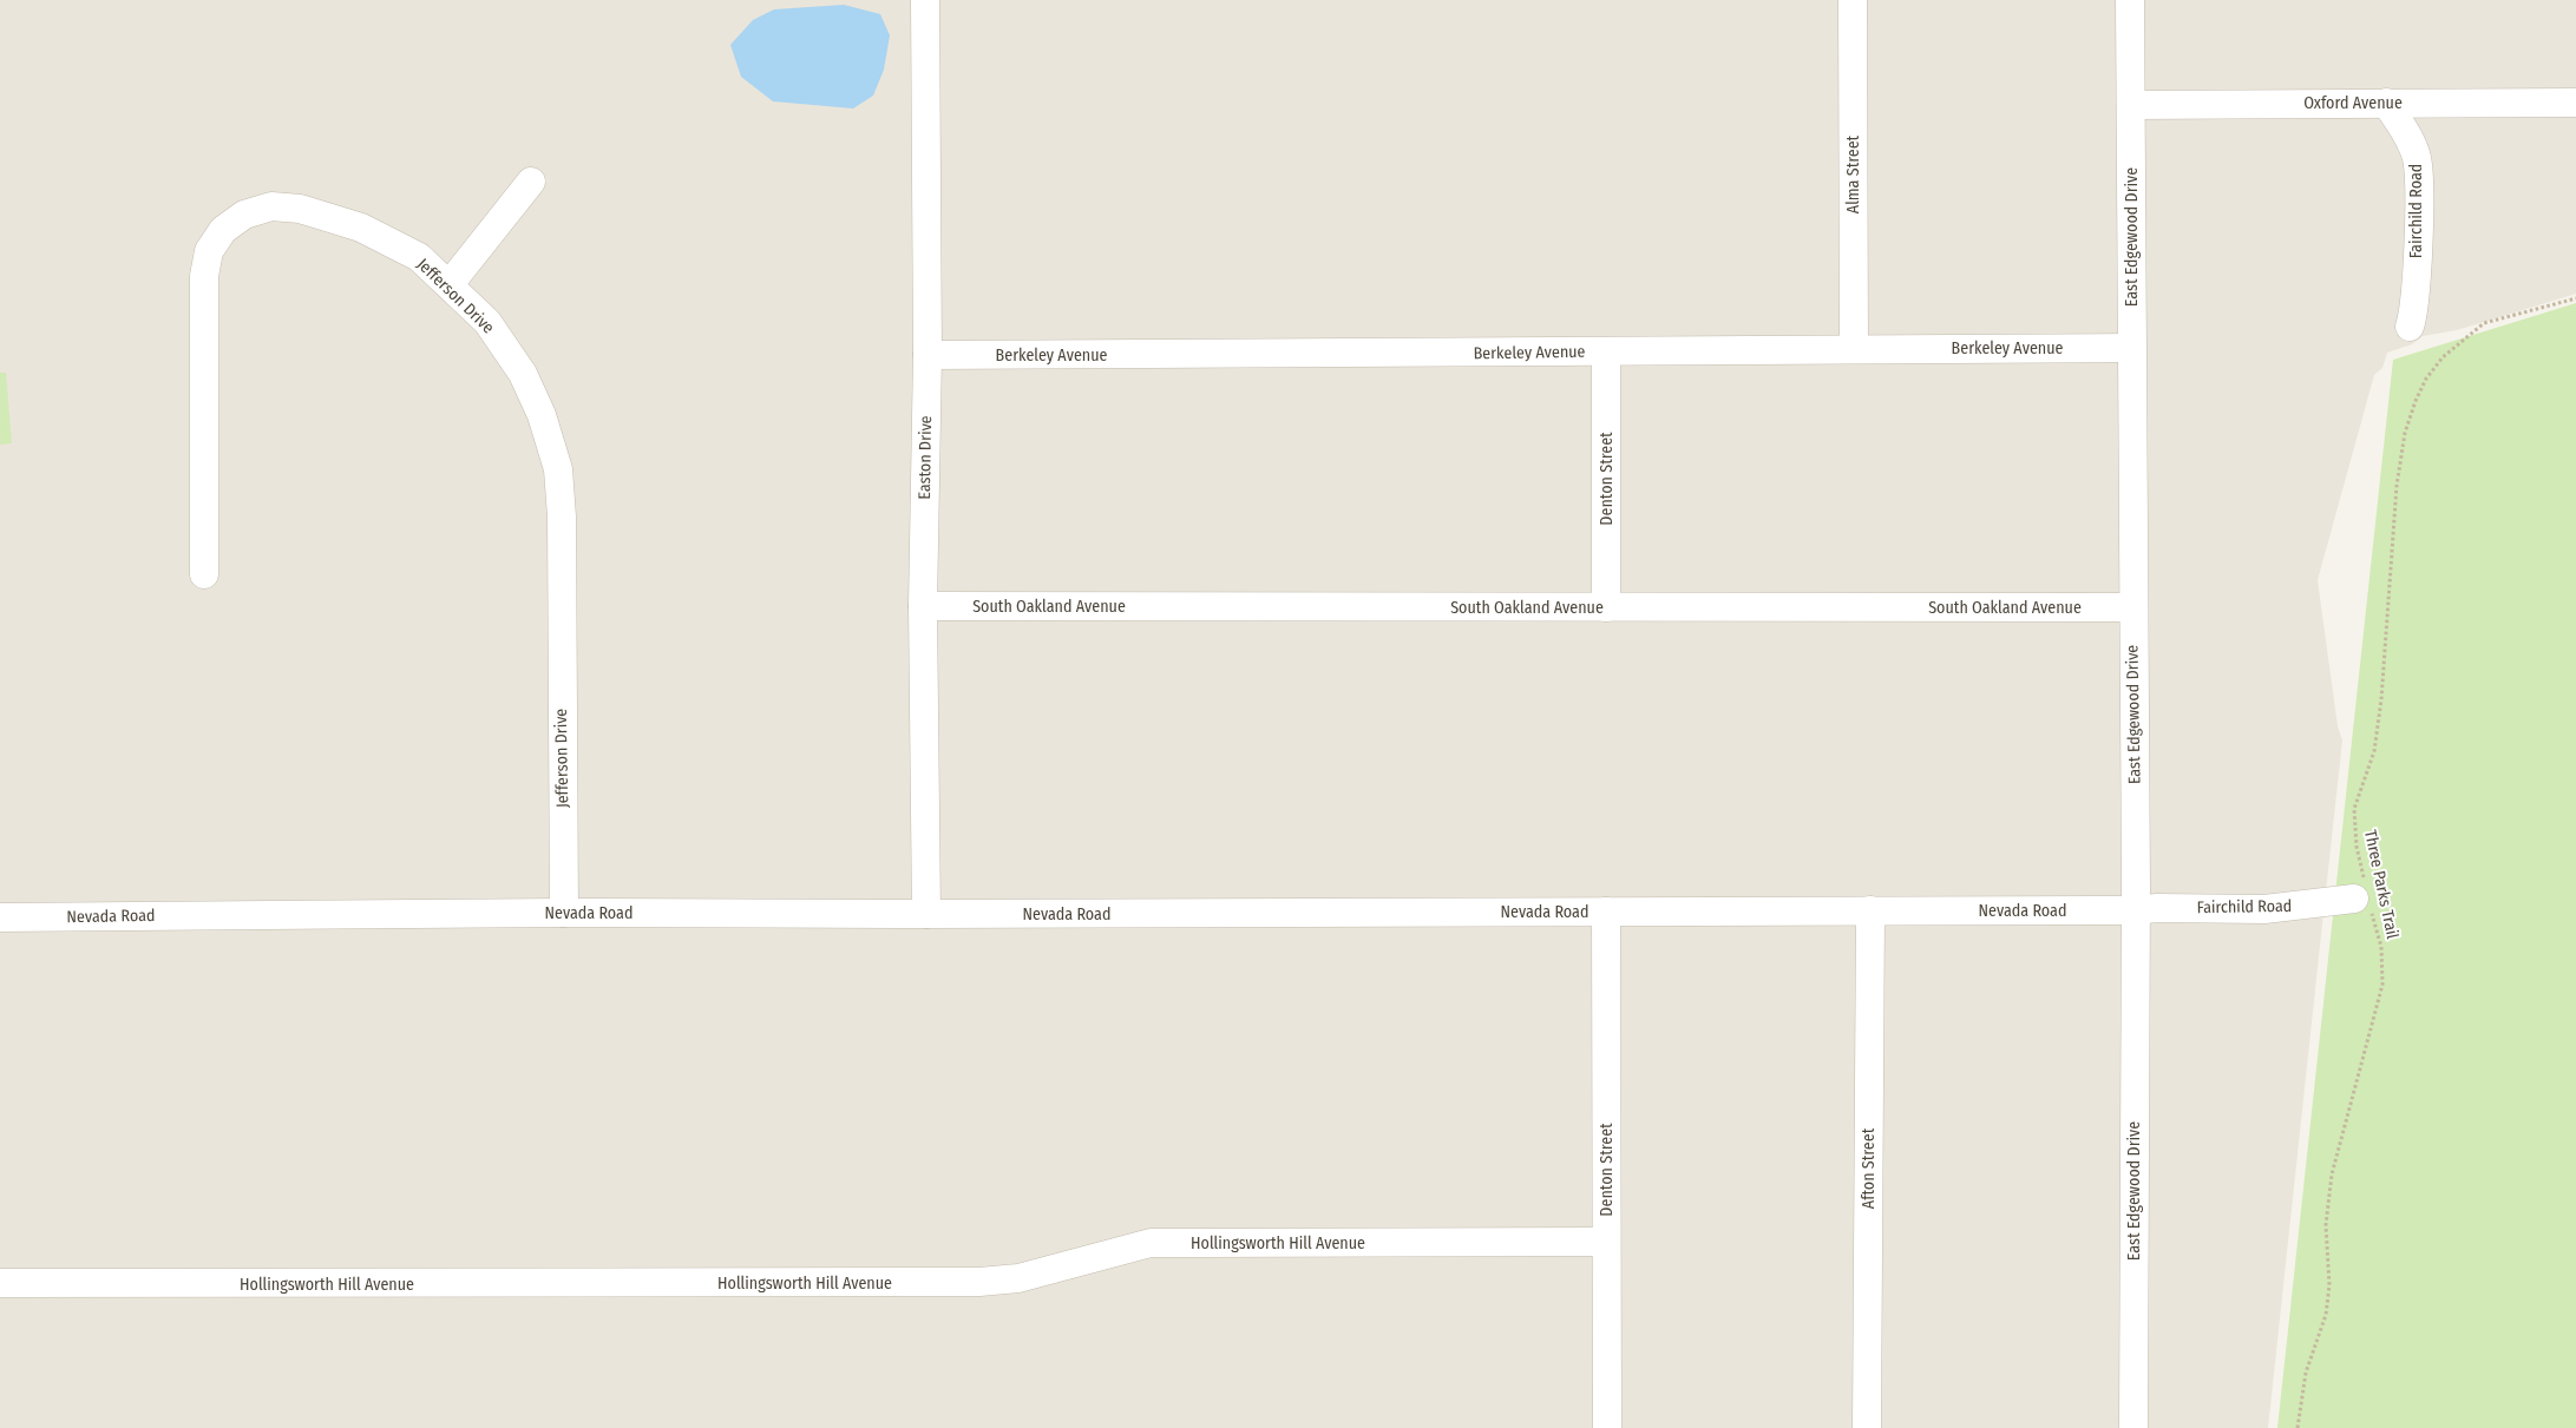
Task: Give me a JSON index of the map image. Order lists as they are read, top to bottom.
{
  "streets": {
    "street": [
      "Oxford Avenue",
      "Alma Street",
      "Fairchild Road",
      "East Edgewood Drive",
      "Jefferson Drive",
      "Berkeley Avenue",
      "Easton Drive",
      "Denton Street",
      "South Oakland Avenue",
      "Nevada Road",
      "Afton Street",
      "Hollingsworth Hill Avenue"
    ],
    "path": ["Three Parks Trail"]
  },
  "crossings": [
    ["Oxford Avenue", "Fairchild Road"],
    ["Oxford Avenue", "East Edgewood Drive"],
    ["Alma Street", "Berkeley Avenue"],
    ["Fairchild Road", "East Edgewood Drive"],
    ["Fairchild Road", "Three Parks Trail"],
    ["Fairchild Road", "Nevada Road"],
    ["East Edgewood Drive", "Berkeley Avenue"],
    ["East Edgewood Drive", "South Oakland Avenue"],
    ["East Edgewood Drive", "Nevada Road"],
    ["Jefferson Drive", "Nevada Road"],
    ["Berkeley Avenue", "Easton Drive"],
    ["Berkeley Avenue", "Denton Street"],
    ["Easton Drive", "South Oakland Avenue"],
    ["Easton Drive", "Nevada Road"],
    ["Denton Street", "South Oakland Avenue"],
    ["Denton Street", "Nevada Road"],
    ["Denton Street", "Hollingsworth Hill Avenue"],
    ["Nevada Road", "Afton Street"]
  ]
}
